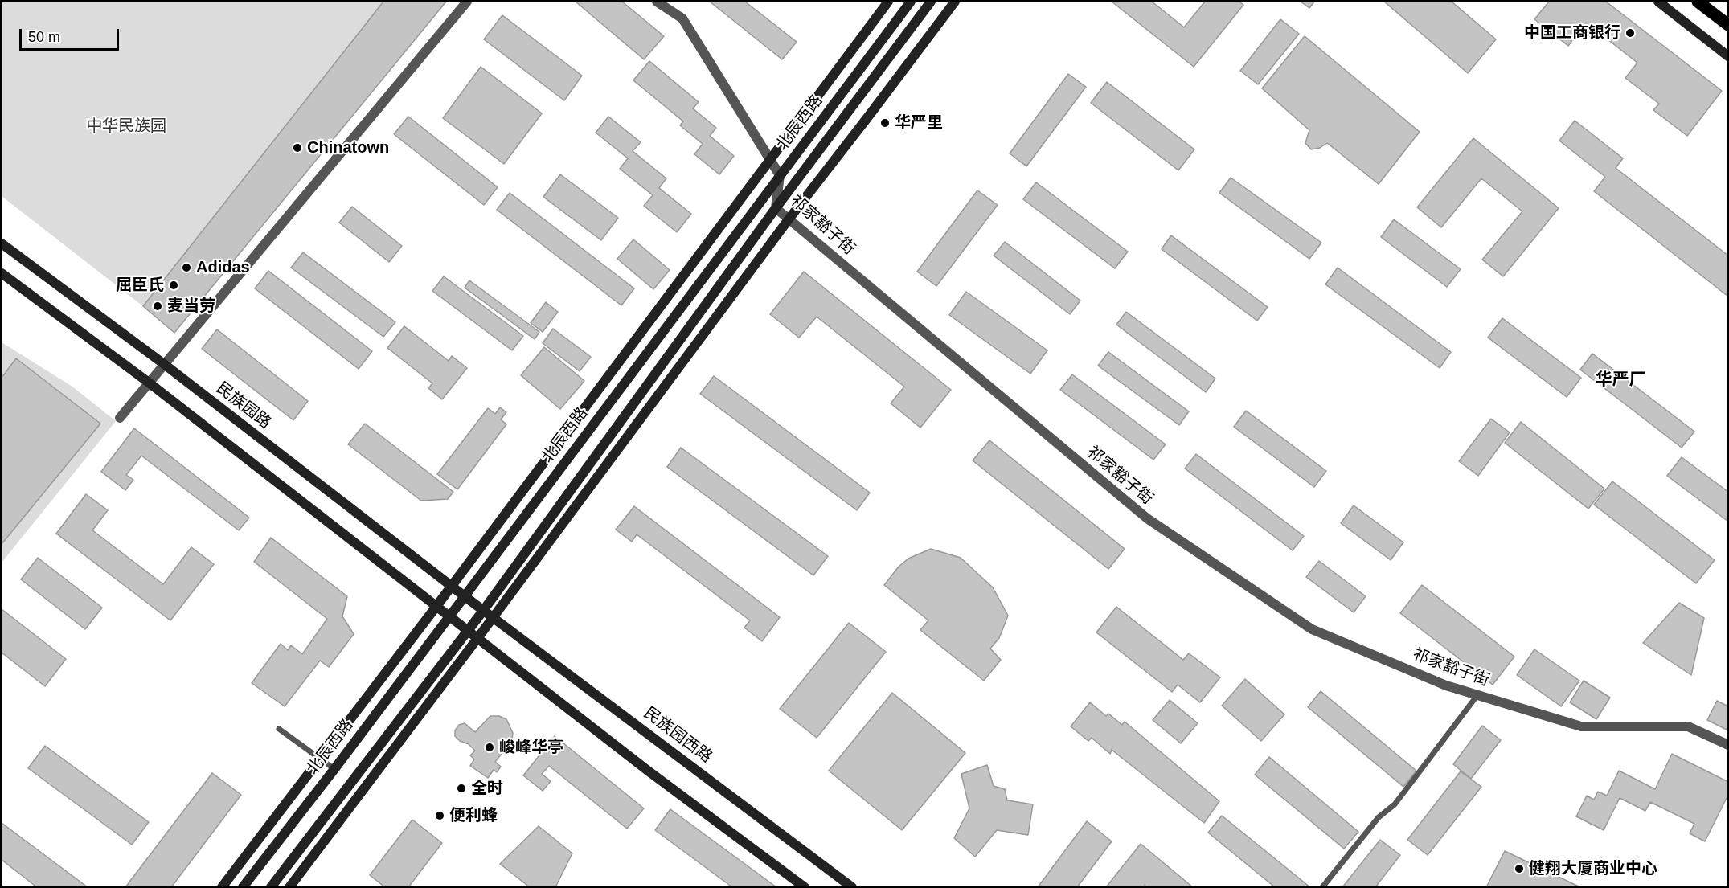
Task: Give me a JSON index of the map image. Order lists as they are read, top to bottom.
{
  "streets": {
    "main road": ["北辰西路", "民族园路", "民族园西路"],
    "street": ["祁家豁子街"]
  },
  "crossings": [
    ["北辰西路", "祁家豁子街"],
    ["北辰西路", "民族园路"],
    ["北辰西路", "民族园西路"],
    ["民族园路", "民族园西路"]
  ],
  "districts": ["华严厂"],
  "parks": ["中华民族园"],
  "places": [
    "中国工商银行",
    "华严里",
    "Chinatown",
    "Adidas",
    "屈臣氏",
    "麦当劳",
    "峻峰华亭",
    "全时",
    "便利蜂",
    "健翔大厦商业中心"
  ],
  "scale_bar": "50 m"
}
